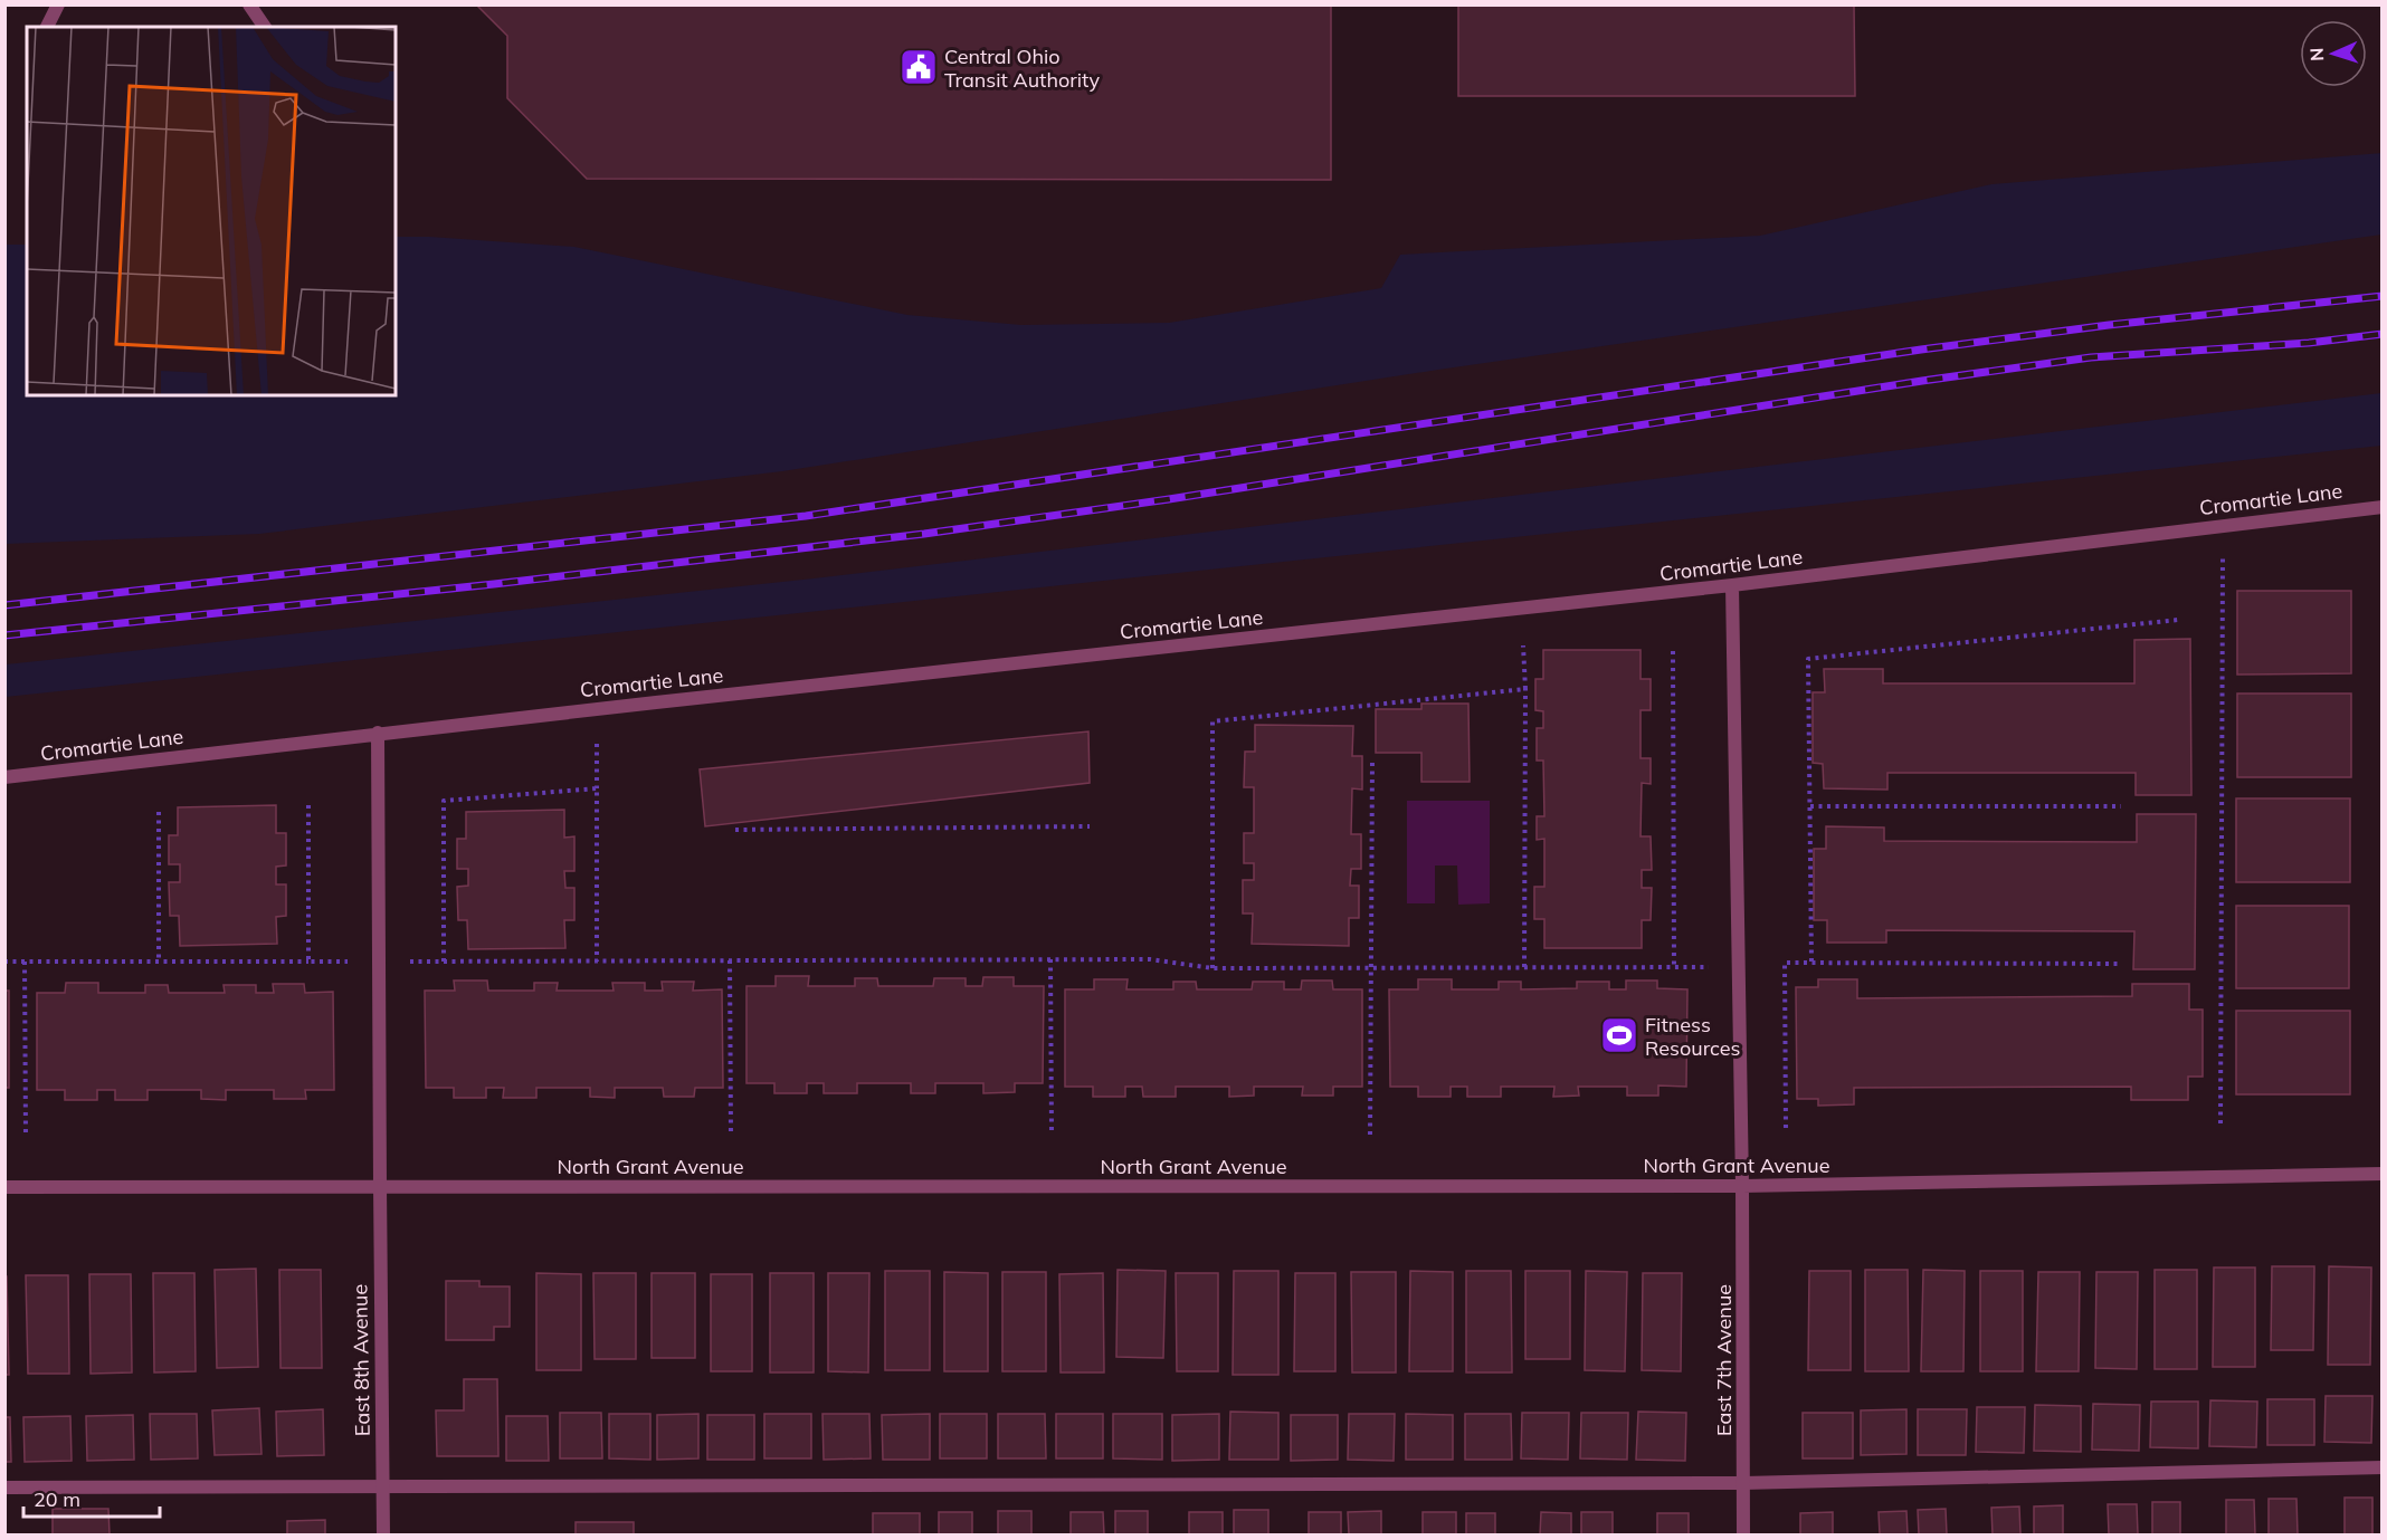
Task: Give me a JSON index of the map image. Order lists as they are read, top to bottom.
{
  "streets": {
    "street": [
      "Cromartie Lane",
      "North Grant Avenue",
      "East 8th Avenue",
      "East 7th Avenue"
    ]
  },
  "crossings": [
    ["Cromartie Lane", "East 8th Avenue"],
    ["Cromartie Lane", "East 7th Avenue"],
    ["North Grant Avenue", "East 8th Avenue"],
    ["North Grant Avenue", "East 7th Avenue"]
  ],
  "places": {
    "public building": ["Central Ohio Transit Authority"],
    "sports": ["Fitness Resources"]
  },
  "scale_bar": "20 m",
  "north": "left"
}
